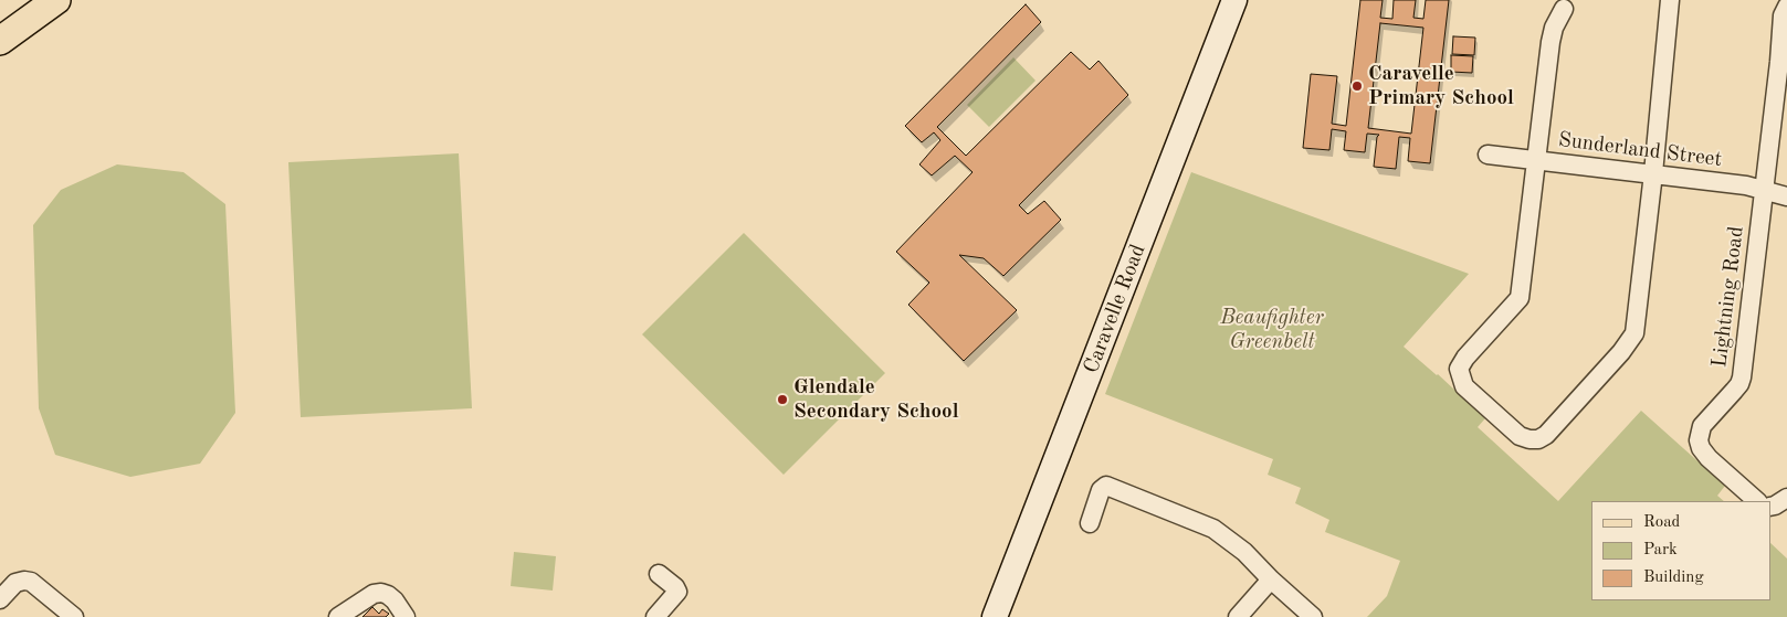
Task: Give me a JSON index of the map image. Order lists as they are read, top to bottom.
{
  "streets": {
    "street": ["Sunderland Street", "Lightning Road", "Caravelle Road"]
  },
  "crossings": [
    ["Sunderland Street", "Lightning Road"]
  ],
  "parks": ["Beaufighter Greenbelt"],
  "places": ["Caravelle Primary School", "Glendale Secondary School"],
  "legend": ["Road", "Park", "Building"]
}
